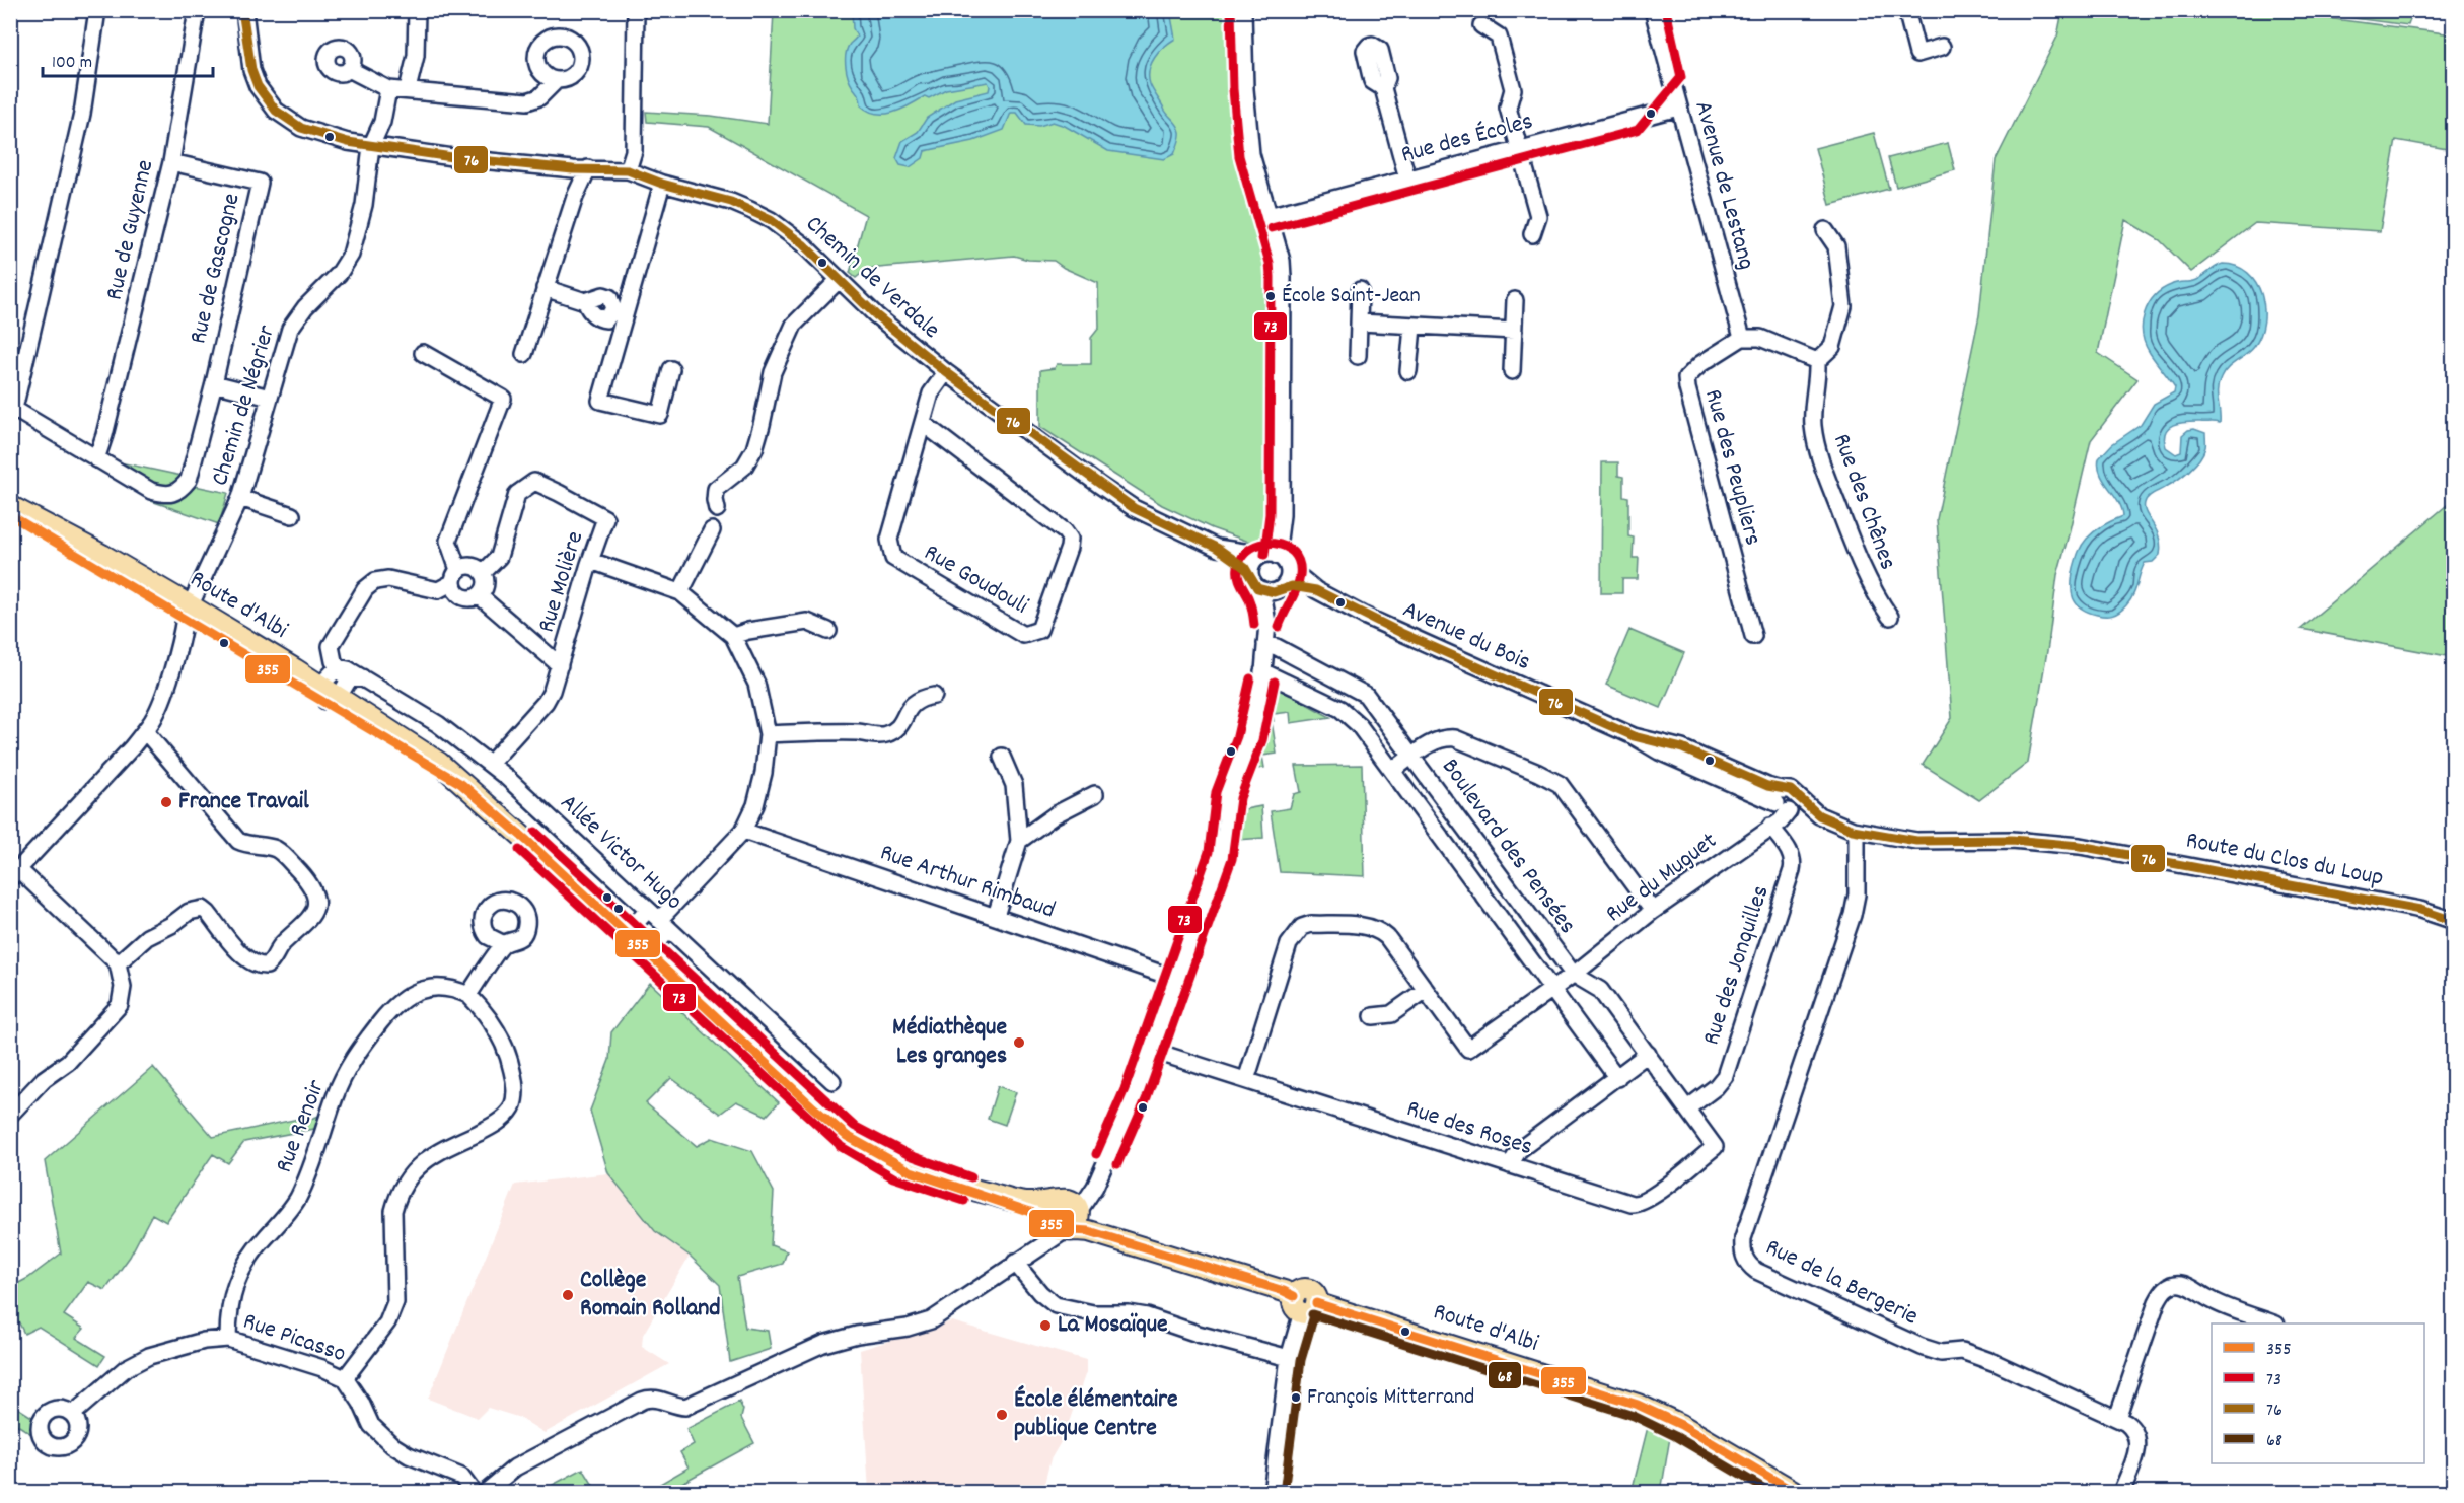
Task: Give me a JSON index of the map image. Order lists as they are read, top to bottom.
{
  "streets": {
    "main road": ["Route d'Albi"],
    "street": [
      "Rue des Écoles",
      "Avenue de Lestang",
      "Rue de Guyenne",
      "Rue de Gascogne",
      "Chemin de Verdale",
      "Chemin de Négrier",
      "Rue des Peupliers",
      "Rue des Chênes",
      "Rue Goudouli",
      "Rue Molière",
      "Avenue du Bois",
      "Boulevard des Pensées",
      "Allée Victor Hugo",
      "Route du Clos du Loup",
      "Rue du Muguet",
      "Rue Arthur Rimbaud",
      "Rue des Jonquilles",
      "Rue Renoir",
      "Rue des Roses",
      "Rue de la Bergerie",
      "Rue Picasso"
    ]
  },
  "crossings": [
    ["Rue des Écoles", "Avenue de Lestang"],
    ["Avenue de Lestang", "Rue des Peupliers"],
    ["Rue de Guyenne", "Rue de Gascogne"],
    ["Rue de Gascogne", "Chemin de Négrier"],
    ["Chemin de Verdale", "Chemin de Négrier"],
    ["Chemin de Verdale", "Rue Goudouli"],
    ["Chemin de Verdale", "Avenue du Bois"],
    ["Chemin de Négrier", "Route d'Albi"],
    ["Rue Molière", "Allée Victor Hugo"],
    ["Route d'Albi", "Allée Victor Hugo"],
    ["Avenue du Bois", "Route du Clos du Loup"],
    ["Avenue du Bois", "Rue du Muguet"],
    ["Boulevard des Pensées", "Rue du Muguet"],
    ["Boulevard des Pensées", "Rue des Jonquilles"],
    ["Boulevard des Pensées", "Rue des Roses"],
    ["Route du Clos du Loup", "Rue du Muguet"],
    ["Route du Clos du Loup", "Rue de la Bergerie"],
    ["Rue du Muguet", "Rue des Jonquilles"],
    ["Rue des Jonquilles", "Rue des Roses"],
    ["Rue Renoir", "Rue Picasso"]
  ],
  "places": [
    "École Saint-Jean",
    "France Travail",
    "Médiathèque Les granges",
    "Collège Romain Rolland",
    "La Mosaïque",
    "François Mitterrand",
    "École élémentaire publique Centre"
  ],
  "lines": [
    "transit line 73",
    "transit line 76",
    "transit line 355",
    "transit line 68"
  ],
  "legend": [
    "355",
    "73",
    "76",
    "68"
  ],
  "scale_bar": "100 m"
}
